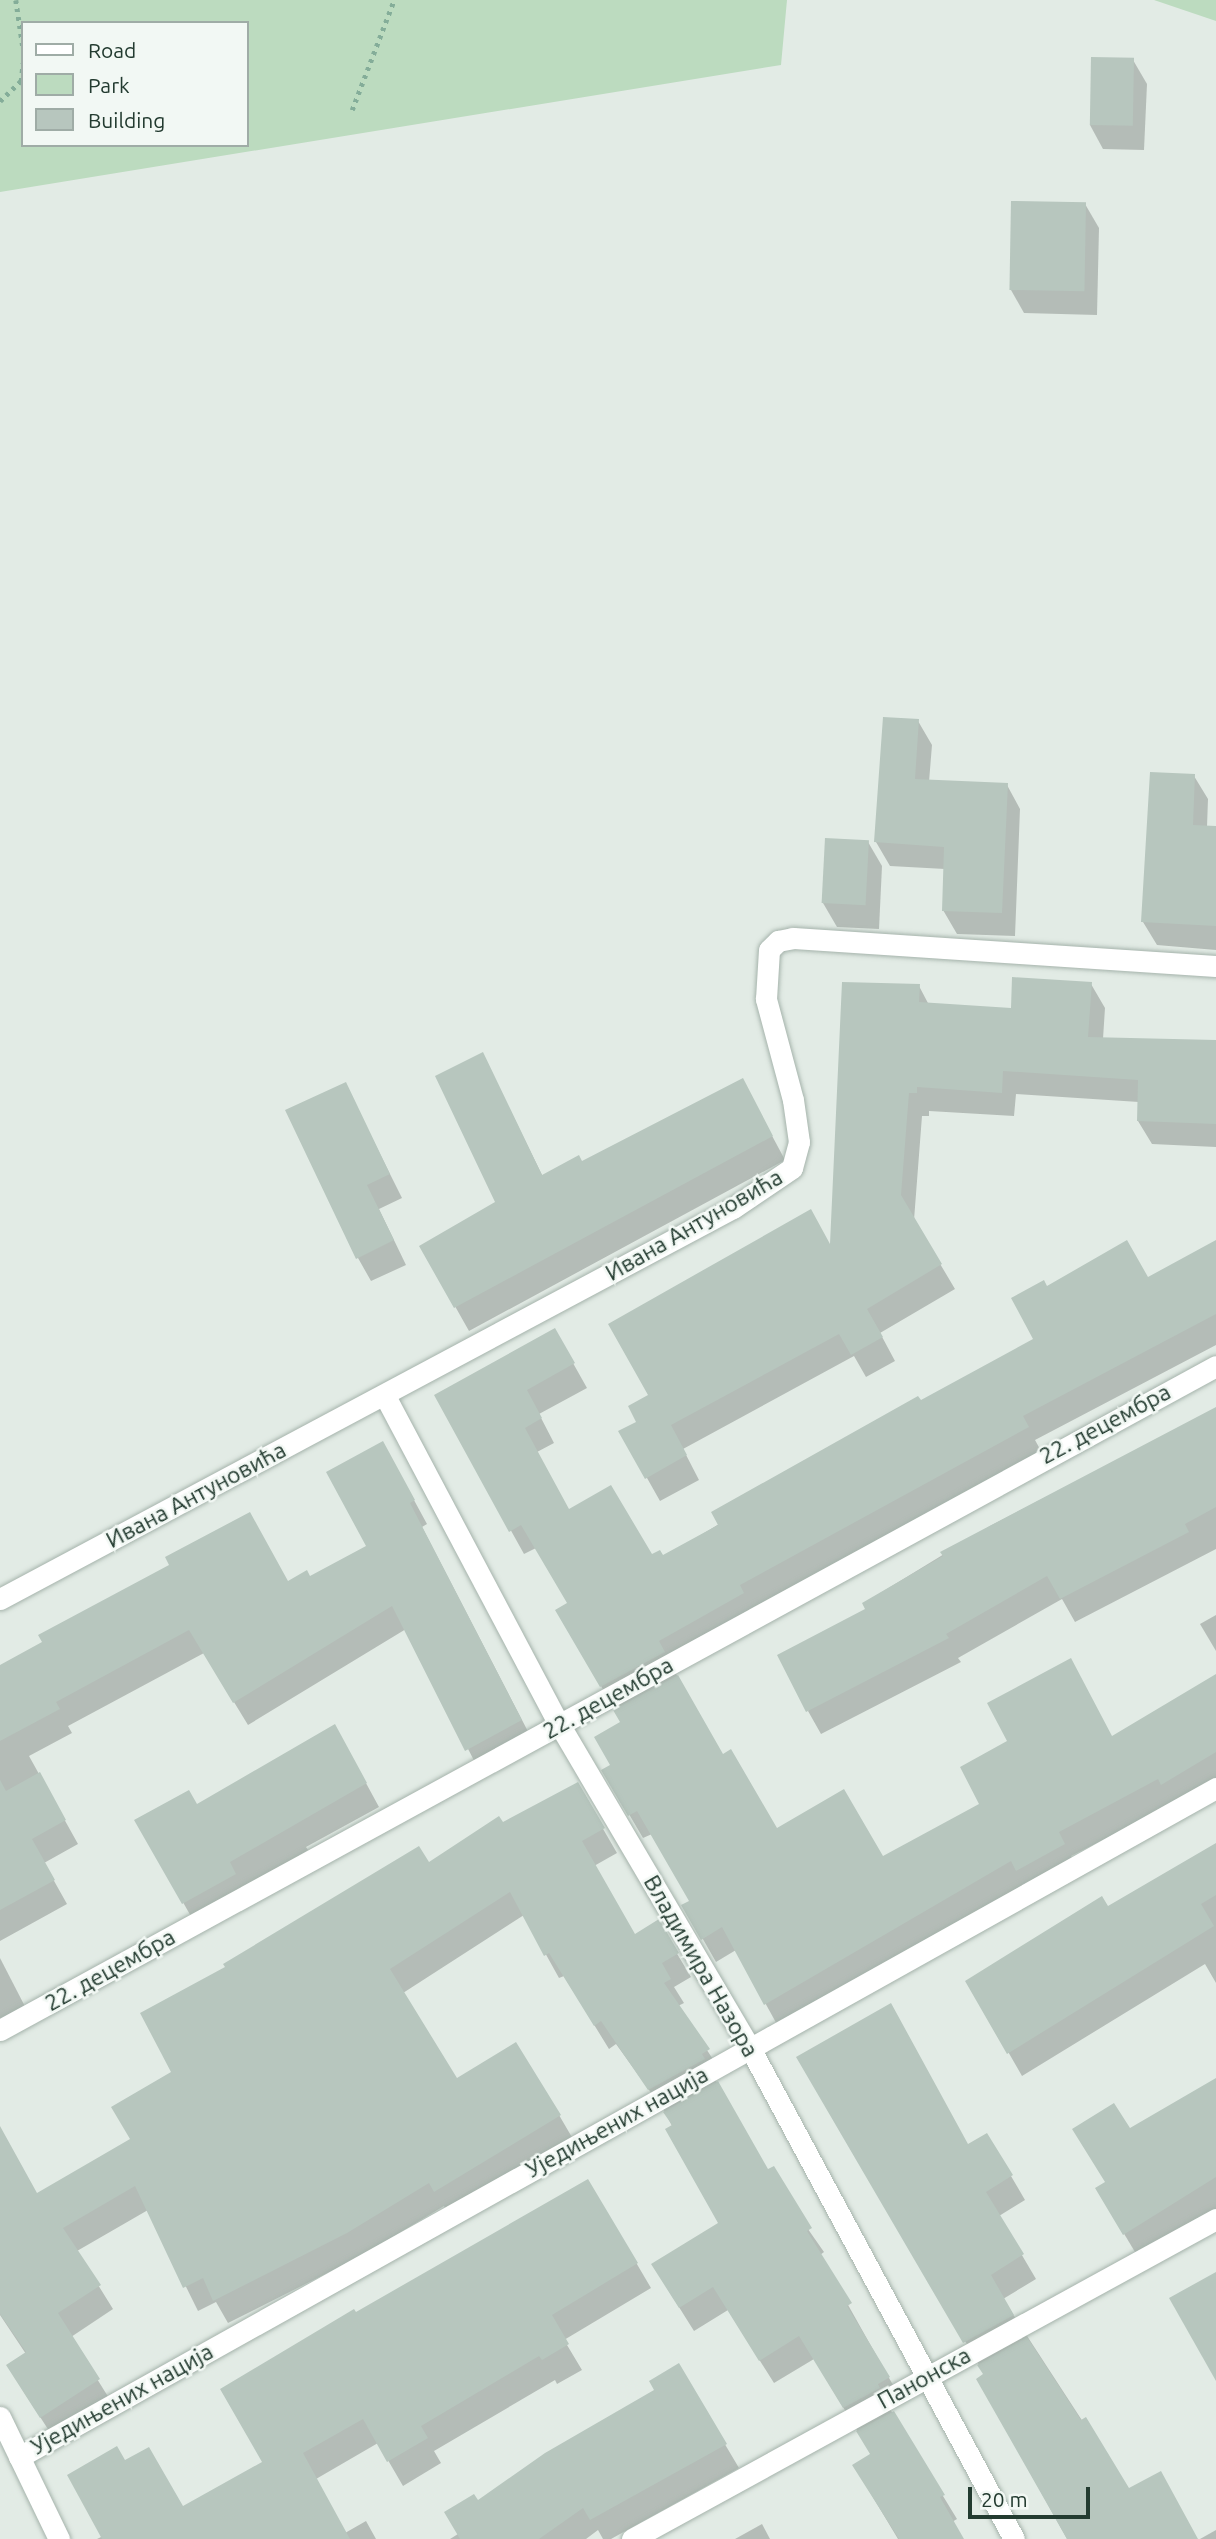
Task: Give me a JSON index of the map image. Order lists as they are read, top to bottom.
{
  "streets": {
    "street": [
      "Ивана Антуновића",
      "22. децембра",
      "Владимира Назора",
      "Уједињених нација",
      "Панонска"
    ]
  },
  "crossings": [
    ["Ивана Антуновића", "Владимира Назора"],
    ["22. децембра", "Владимира Назора"],
    ["Владимира Назора", "Уједињених нација"],
    ["Владимира Назора", "Панонска"]
  ],
  "legend": ["Road", "Park", "Building"],
  "scale_bar": "20 m"
}
